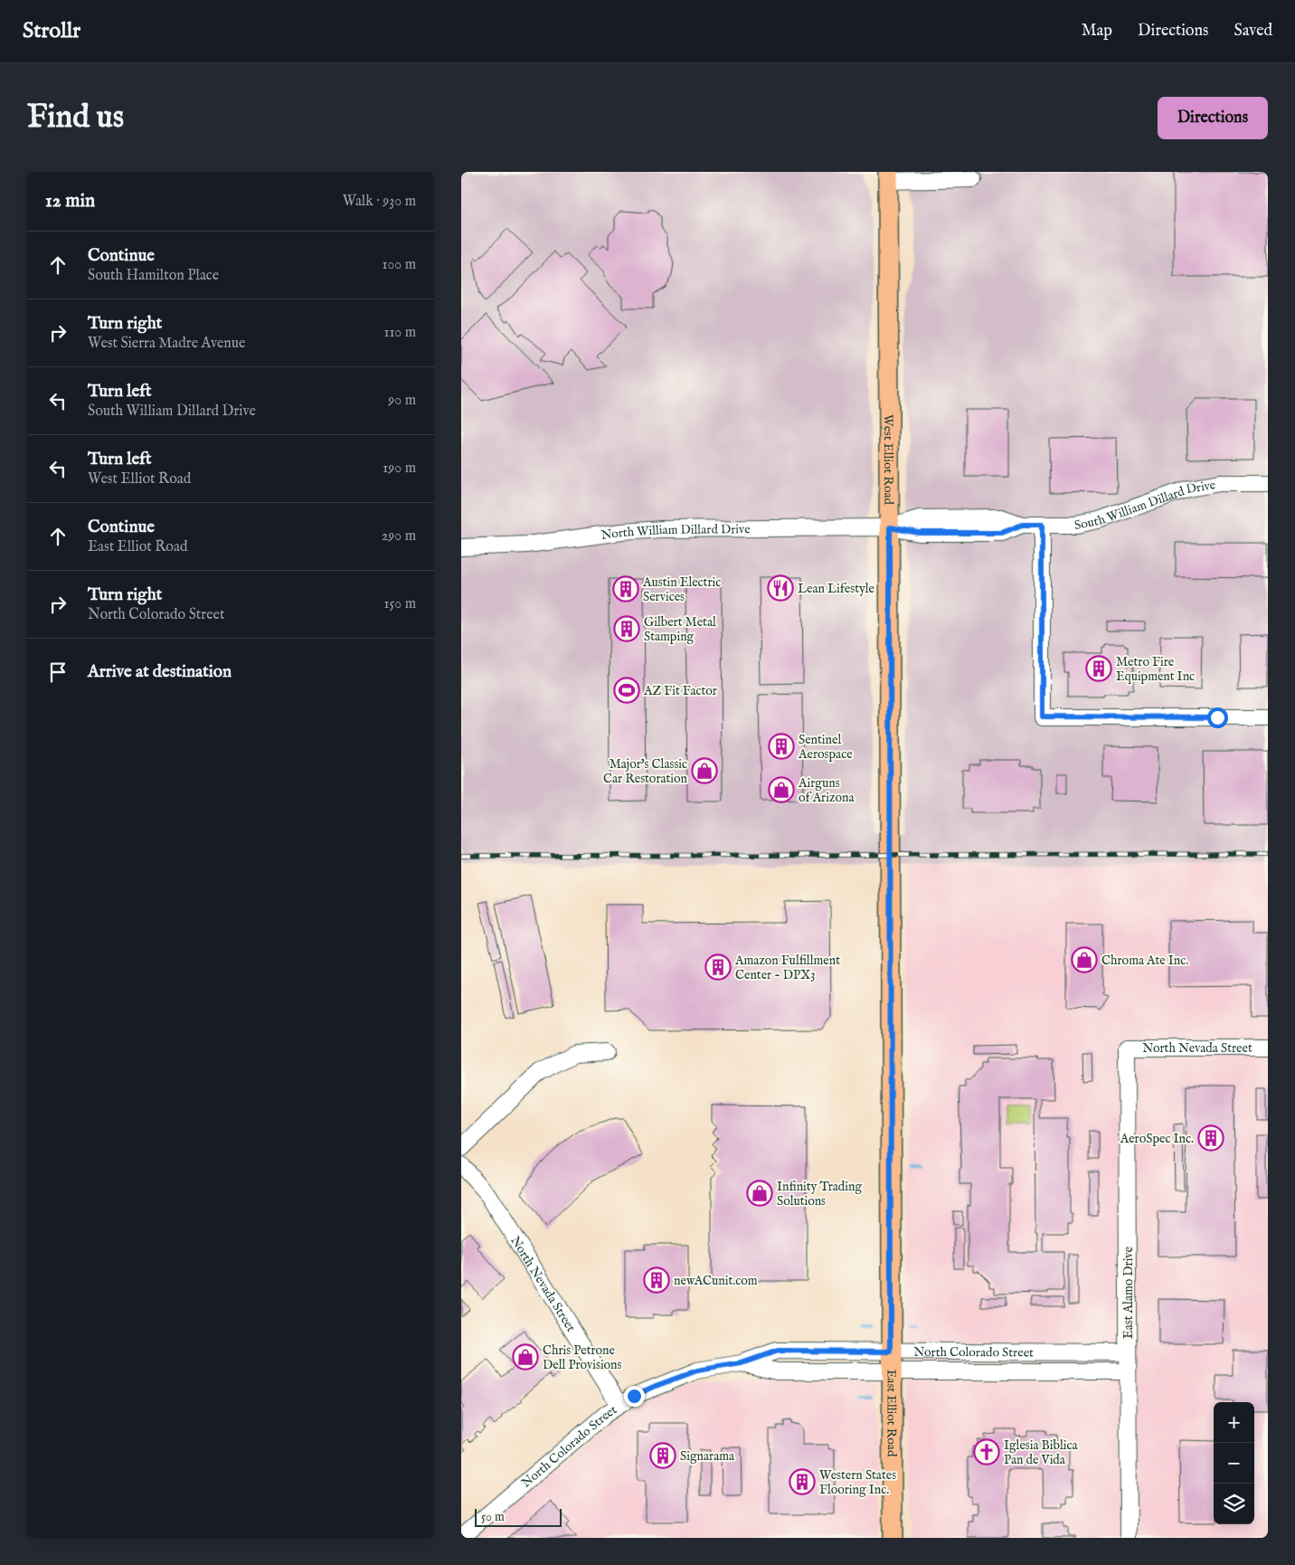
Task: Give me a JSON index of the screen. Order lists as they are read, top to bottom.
{
  "streets": {
    "main road": ["West Elliot Road", "East Elliot Road"],
    "street": [
      "South William Dillard Drive",
      "North William Dillard Drive",
      "North Nevada Street",
      "East Alamo Drive",
      "North Colorado Street"
    ]
  },
  "crossings": [
    ["West Elliot Road", "South William Dillard Drive"],
    ["West Elliot Road", "North William Dillard Drive"],
    ["West Elliot Road", "East Elliot Road"],
    ["South William Dillard Drive", "North William Dillard Drive"],
    ["North Nevada Street", "East Alamo Drive"],
    ["North Nevada Street", "North Colorado Street"],
    ["East Alamo Drive", "North Colorado Street"],
    ["North Colorado Street", "East Elliot Road"]
  ],
  "places": {
    "restaurant": ["Lean Lifestyle"],
    "building": [
      "Austin Electric Services",
      "Gilbert Metal Stamping",
      "Metro Fire Equipment Inc",
      "Sentinel Aerospace",
      "Amazon Fulfillment Center - DPX3",
      "AeroSpec Inc.",
      "newACunit.com",
      "Signarama",
      "Western States Flooring Inc."
    ],
    "sports": ["AZ Fit Factor"],
    "shop": [
      "Major's Classic Car Restoration",
      "Airguns of Arizona",
      "Chroma Ate Inc.",
      "Infinity Trading Solutions",
      "Chris Petrone Dell Provisions"
    ],
    "church": ["Iglesia Biblica Pan de Vida"]
  },
  "scale_bar": "50 m",
  "page": {
    "header": "Strollr",
    "nav": ["Map", "Directions", "Saved"],
    "buttons": "Directions",
    "title": "Find us",
    "heading": ["12 min", "Walk · 930 m"],
    "list": [
      ["Continue", "South Hamilton Place", "100 m"],
      ["Turn right", "West Sierra Madre Avenue", "110 m"],
      ["Turn left", "South William Dillard Drive", "90 m"],
      ["Turn left", "West Elliot Road", "190 m"],
      ["Continue", "East Elliot Road", "290 m"],
      ["Turn right", "North Colorado Street", "150 m"],
      "Arrive at destination"
    ],
    "map_buttons": ["+", "−"],
    "scale": "50 m"
  }
}
